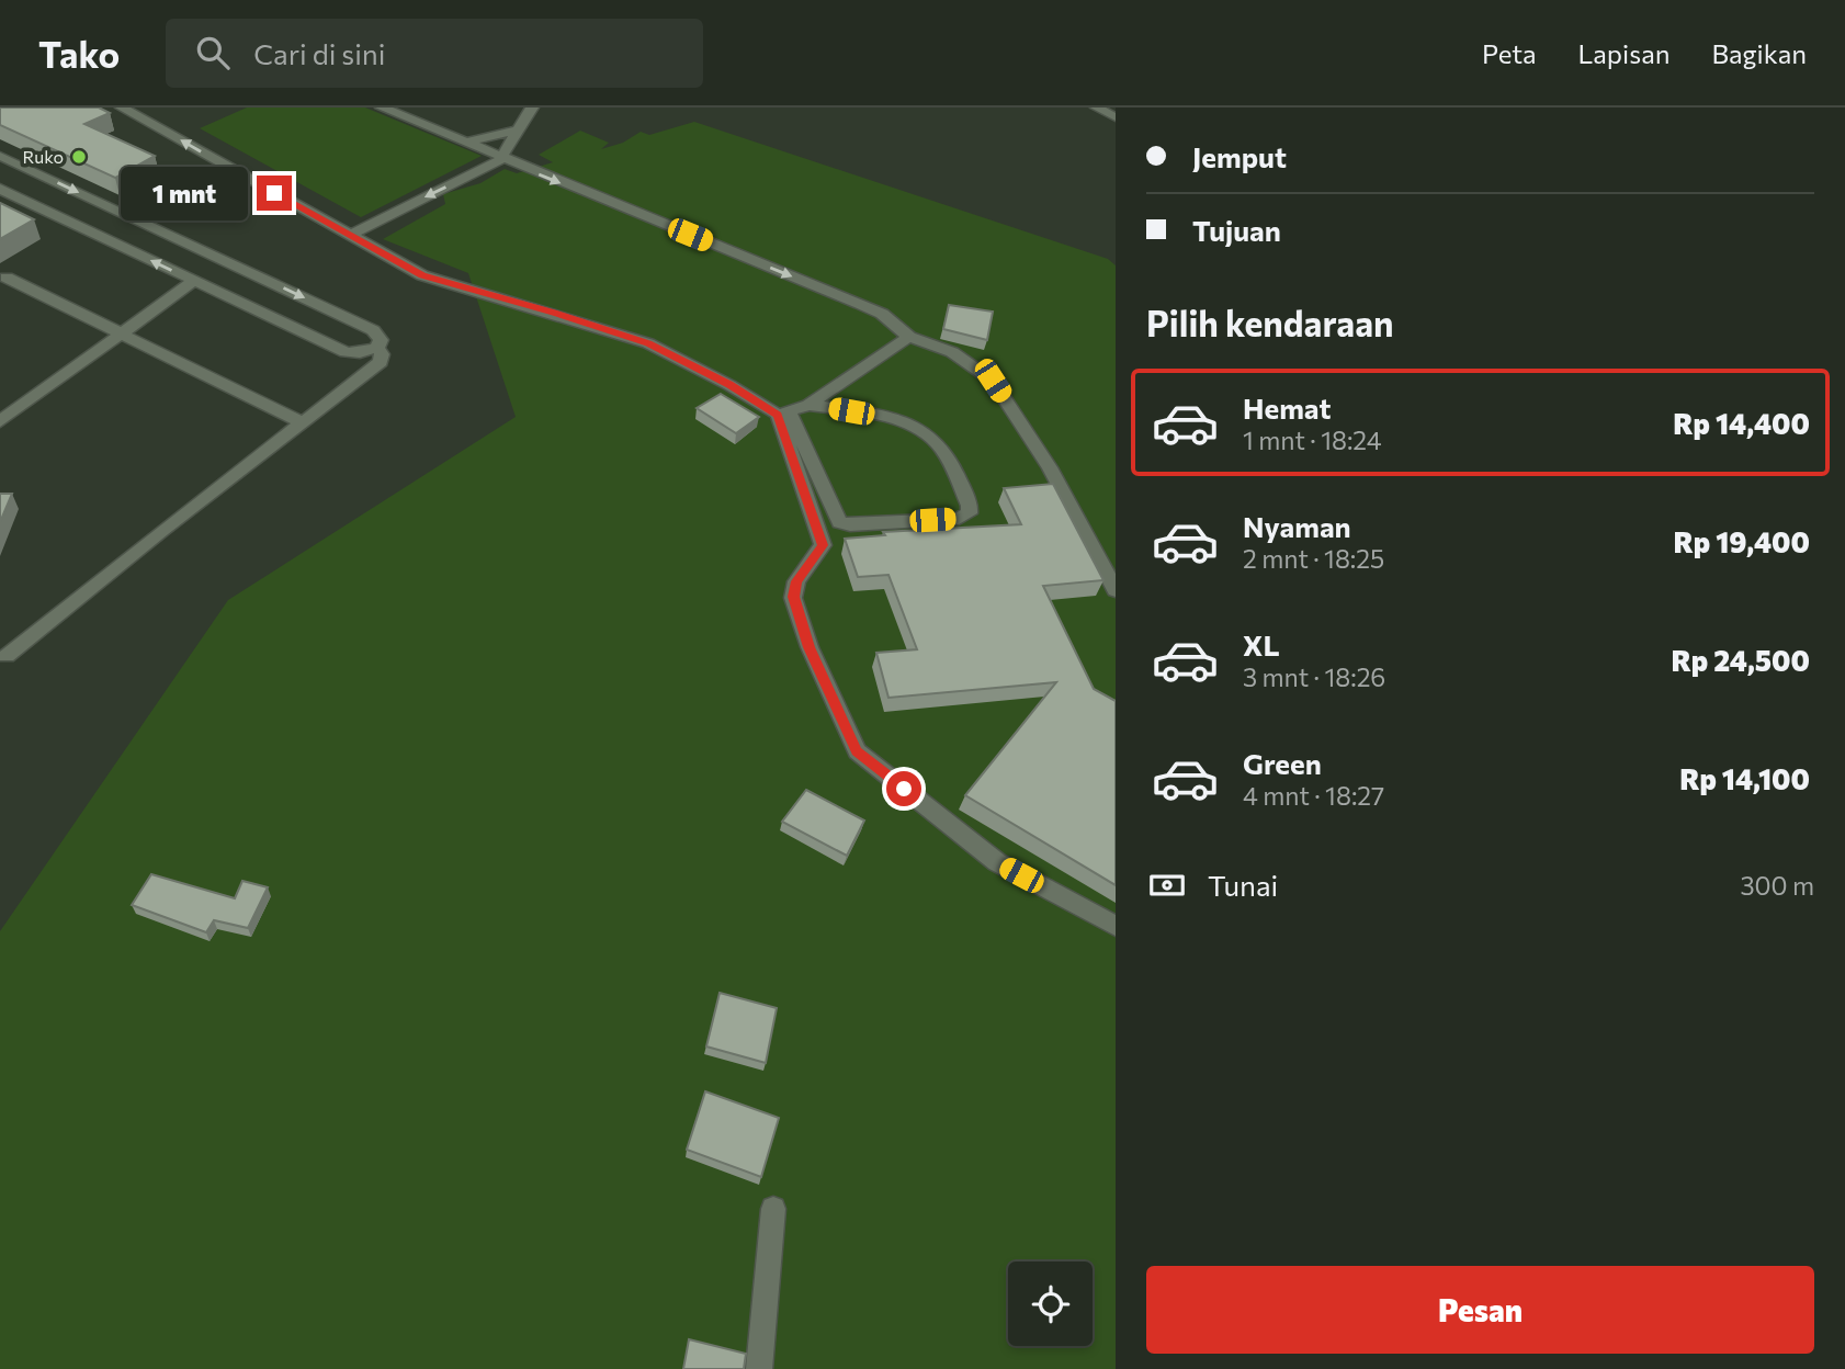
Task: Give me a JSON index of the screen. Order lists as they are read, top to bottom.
{
  "places": ["Ruko"],
  "page": {
    "header": "Tako",
    "search": "Cari di sini",
    "nav": ["Peta", "Lapisan", "Bagikan"],
    "banner": ["Jemput", "Tujuan"],
    "bubble": "1 mnt",
    "heading": "Pilih kendaraan",
    "list": [
      {
        "name": "Hemat",
        "note": "1 mnt · 18:24",
        "value": "Rp 14,400"
      },
      {
        "name": "Nyaman",
        "note": "2 mnt · 18:25",
        "value": "Rp 19,400"
      },
      {
        "name": "XL",
        "note": "3 mnt · 18:26",
        "value": "Rp 24,500"
      },
      {
        "name": "Green",
        "note": "4 mnt · 18:27",
        "value": "Rp 14,100"
      }
    ],
    "pay": ["Tunai", "300 m"],
    "buttons": "Pesan"
  }
}
